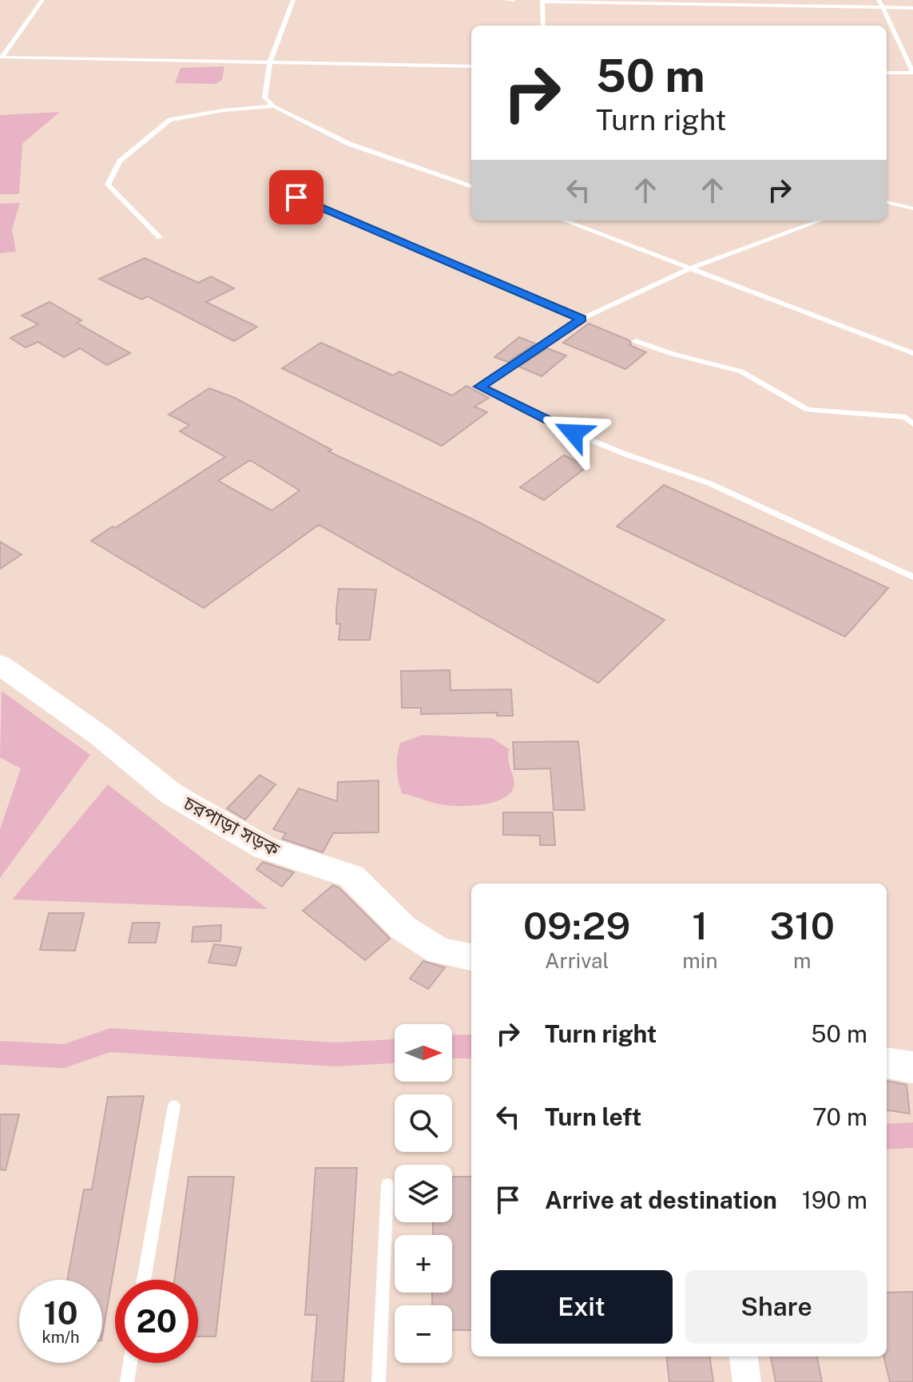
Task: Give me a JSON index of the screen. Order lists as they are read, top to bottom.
{
  "streets": {
    "street": ["চরপাড়া সড়ক"]
  },
  "north": "right",
  "page": {
    "turn": ["50 m", "Turn right"],
    "eta": [
      "09:29",
      "Arrival",
      "1",
      "min",
      "310",
      "m"
    ],
    "list": [
      {
        "name": "Turn right",
        "value": "50 m"
      },
      {
        "name": "Turn left",
        "value": "70 m"
      },
      {
        "name": "Arrive at destination",
        "value": "190 m"
      }
    ],
    "map_buttons": ["+", "−"],
    "buttons": ["Exit", "Share"],
    "speed": "10 km/h",
    "limit": "20"
  }
}
